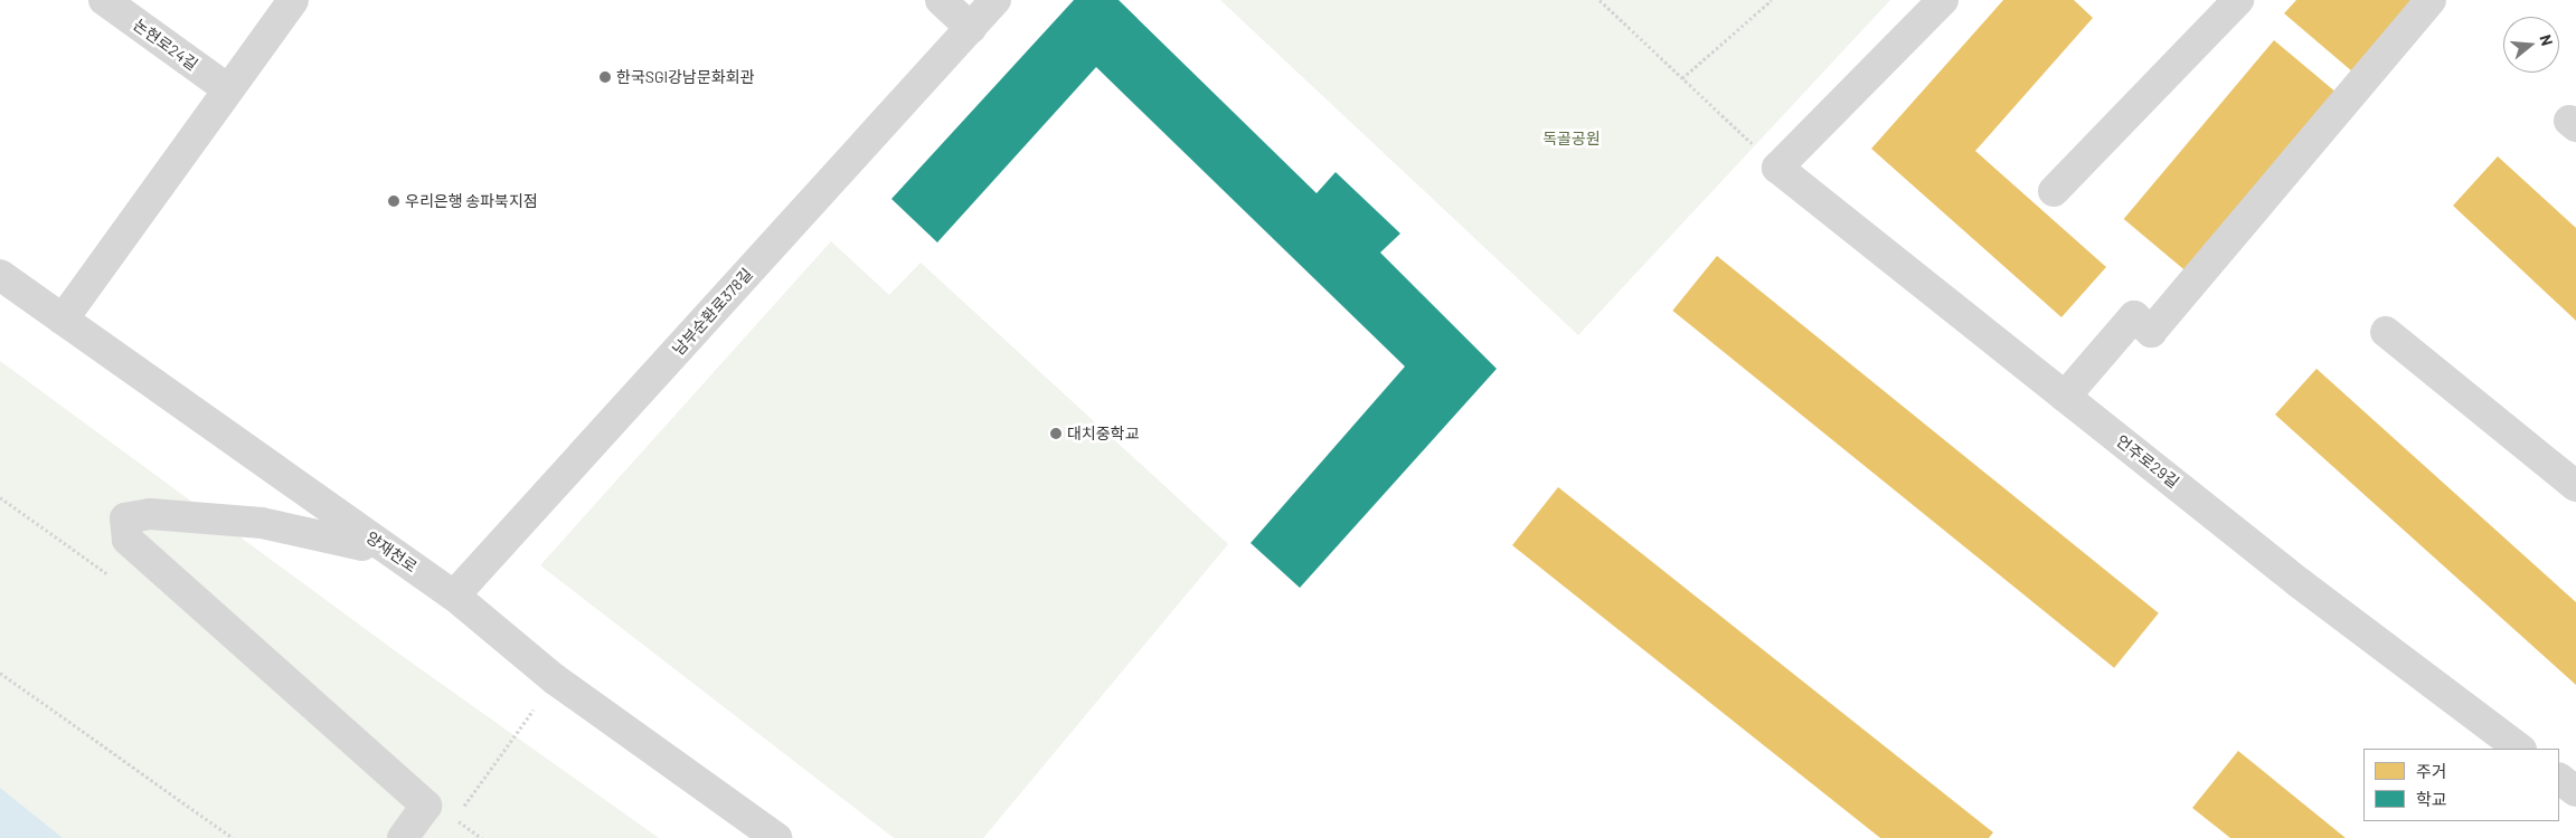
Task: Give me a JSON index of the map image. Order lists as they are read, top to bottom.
{
  "streets": {
    "street": [
      "논현로24길",
      "남부순환로378길",
      "언주로29길",
      "양재천로"
    ]
  },
  "crossings": [
    ["남부순환로378길", "양재천로"]
  ],
  "parks": ["독골공원"],
  "places": ["한국SGI강남문화회관", "우리은행 송파북지점", "대치중학교"],
  "legend": ["주거", "학교"],
  "north": "right"
}
